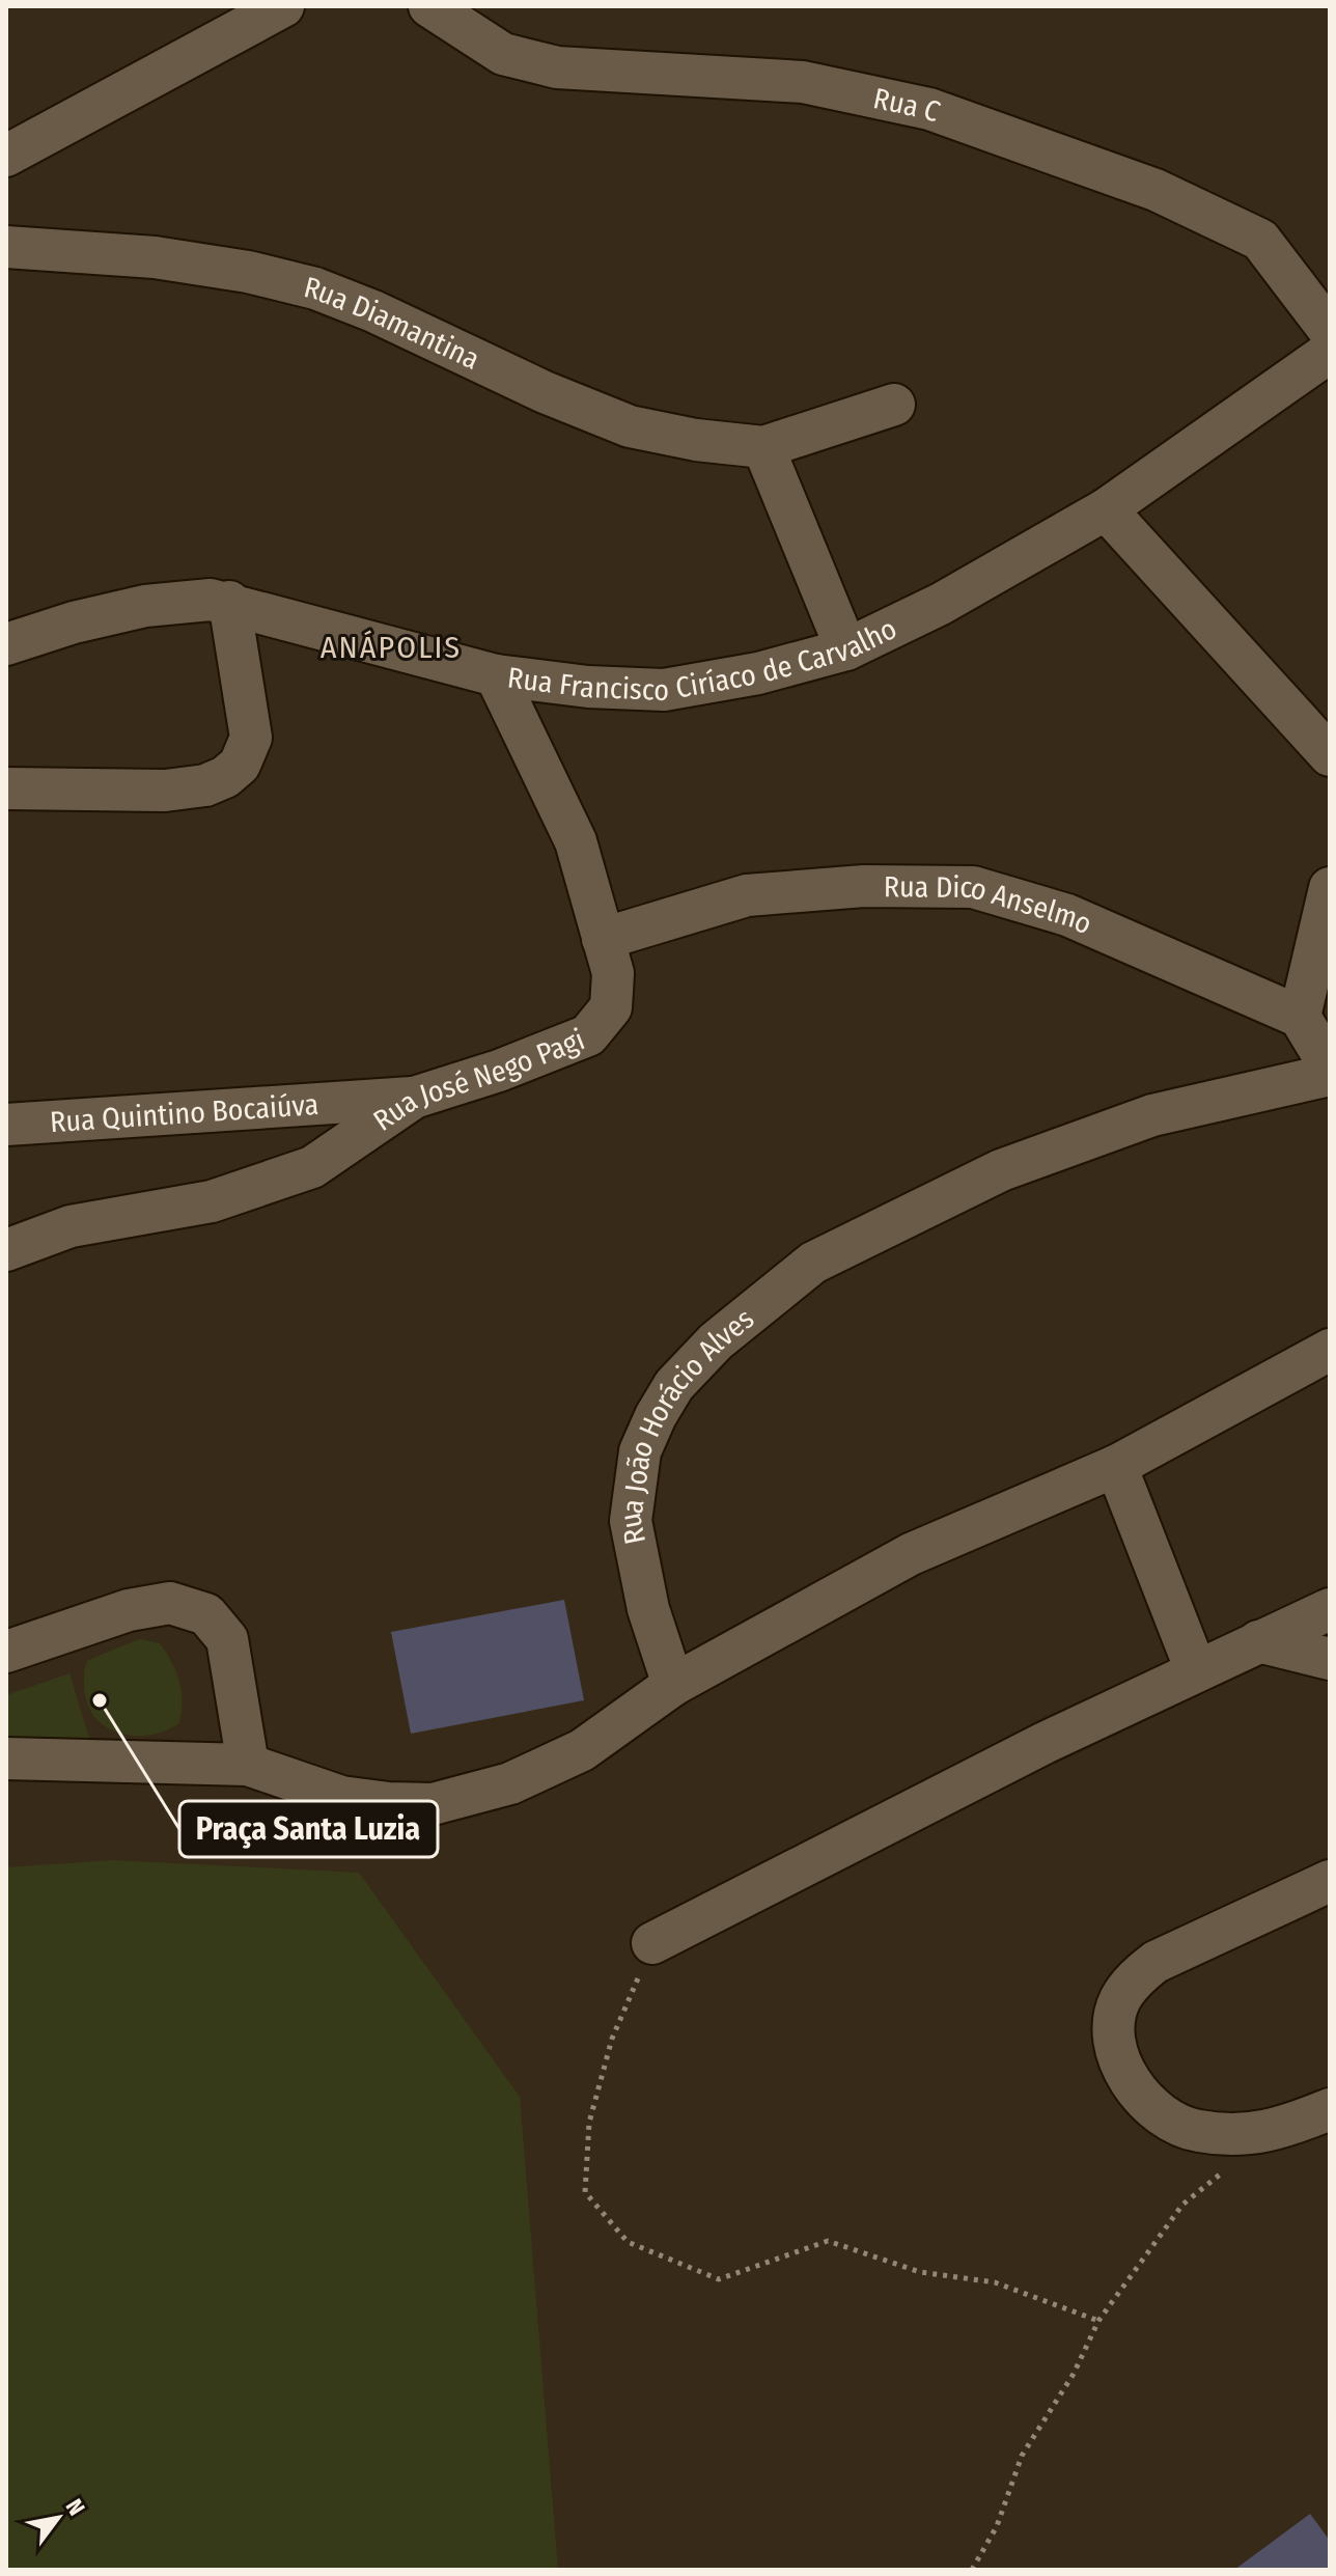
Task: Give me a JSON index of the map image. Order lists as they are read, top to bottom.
{
  "streets": {
    "street": [
      "Rua C",
      "Rua Diamantina",
      "Rua Francisco Ciríaco de Carvalho",
      "Rua Dico Anselmo",
      "Rua José Nego Pagi",
      "Rua Quintino Bocaiúva",
      "Rua João Horácio Alves"
    ]
  },
  "crossings": [
    ["Rua Francisco Ciríaco de Carvalho", "Rua José Nego Pagi"],
    ["Rua Dico Anselmo", "Rua José Nego Pagi"],
    ["Rua José Nego Pagi", "Rua Quintino Bocaiúva"]
  ],
  "districts": ["ANÁPOLIS"],
  "places": ["Praça Santa Luzia"],
  "north": "top right"
}
